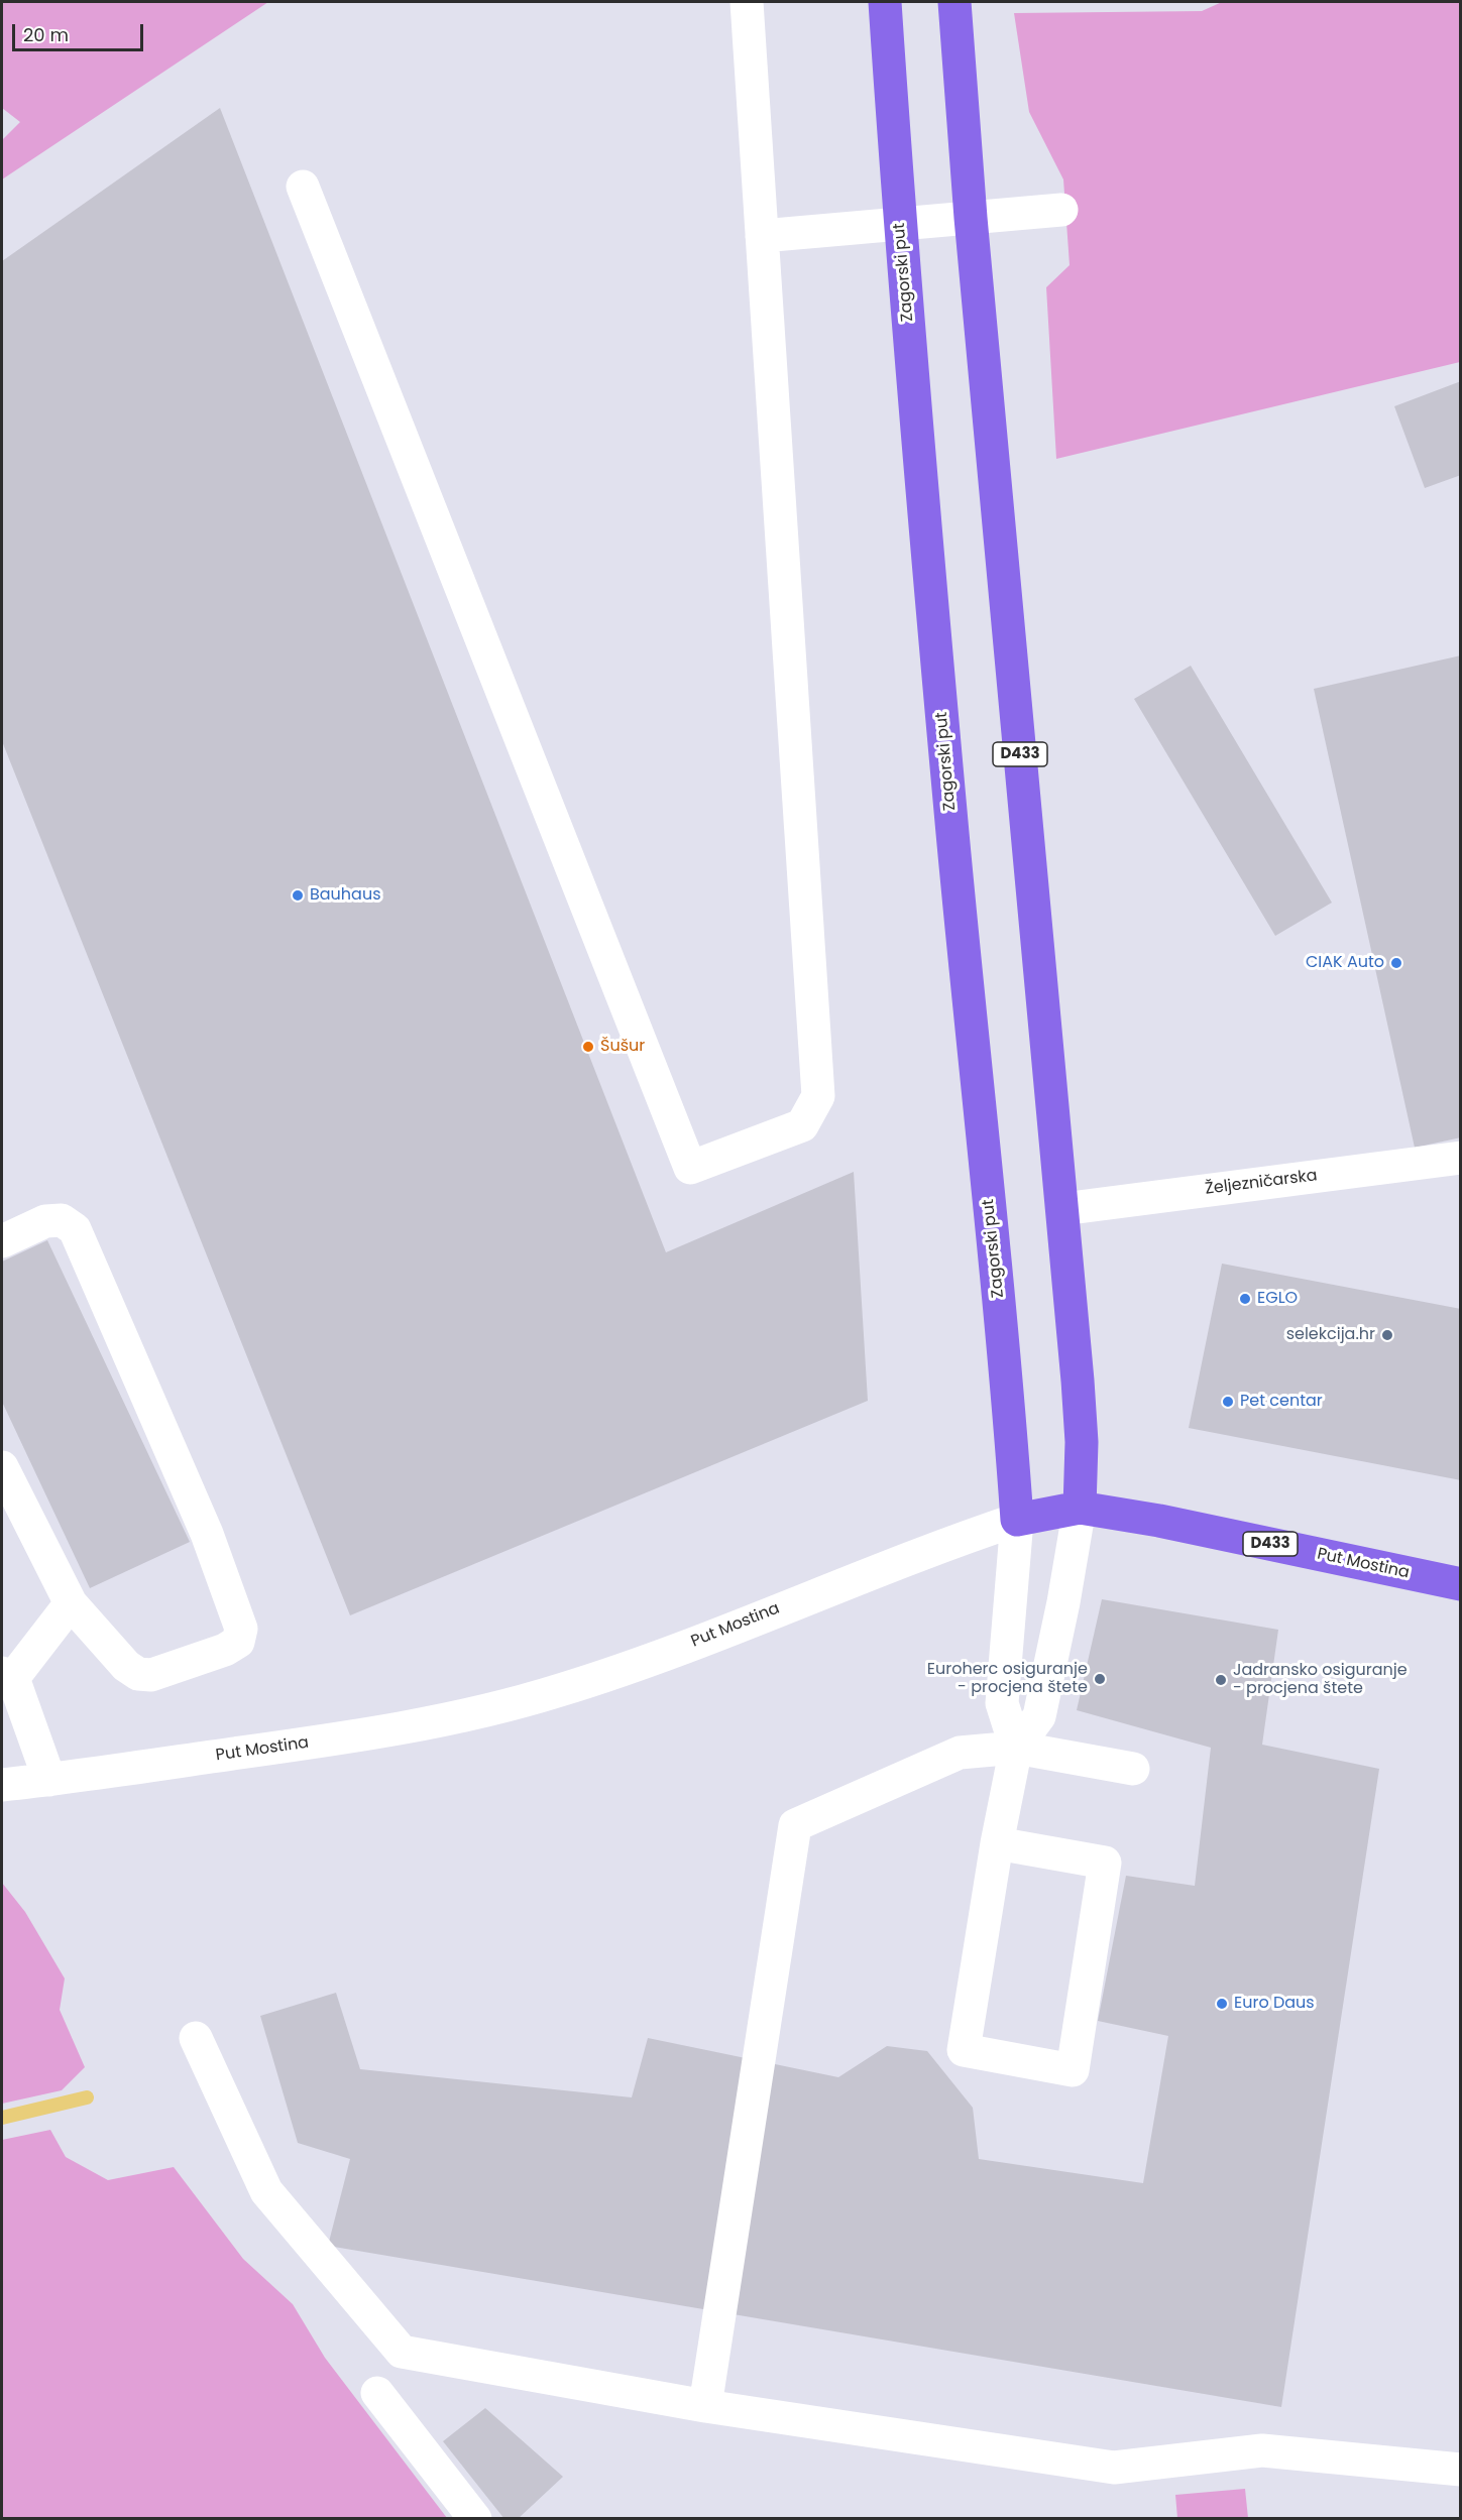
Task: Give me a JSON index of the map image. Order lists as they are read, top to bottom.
{
  "streets": {
    "main road": ["Zagorski put", "D433", "Put Mostina"],
    "street": ["Željezničarska"]
  },
  "crossings": [
    ["Zagorski put", "Put Mostina"],
    ["D433", "Željezničarska"],
    ["D433", "Put Mostina"]
  ],
  "places": [
    "Bauhaus",
    "CIAK Auto",
    "Šušur",
    "EGLO",
    "selekcija.hr",
    "Pet centar",
    "Euroherc osiguranje - procjena štete",
    "Jadransko osiguranje - procjena štete",
    "Euro Daus"
  ],
  "scale_bar": "20 m"
}
